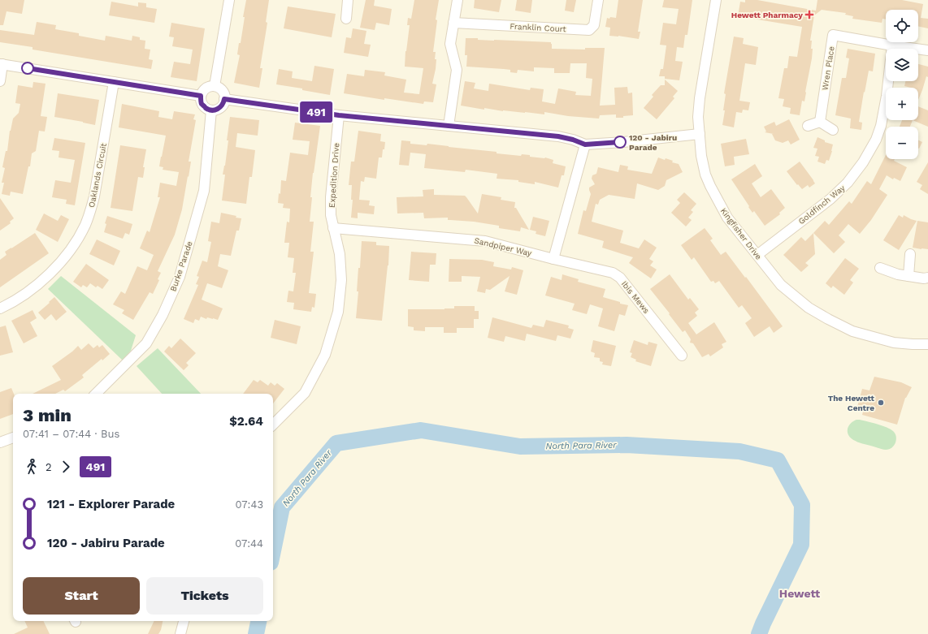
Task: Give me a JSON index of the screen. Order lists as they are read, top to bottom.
{
  "streets": {
    "street": [
      "Franklin Court",
      "Wren Place",
      "Oaklands Circuit",
      "Expedition Drive",
      "Goldfinch Way",
      "Kingfisher Drive",
      "Sandpiper Way",
      "Burke Parade",
      "Ibis Mews"
    ]
  },
  "crossings": [
    ["Wren Place", "Goldfinch Way"],
    ["Expedition Drive", "Sandpiper Way"],
    ["Goldfinch Way", "Kingfisher Drive"],
    ["Sandpiper Way", "Ibis Mews"]
  ],
  "districts": ["Hewett"],
  "water": ["North Para River"],
  "places": {
    "health": ["Hewett Pharmacy"],
    "other": ["120 - Jabiru Parade", "The Hewett Centre"]
  },
  "lines": ["bus line 491"],
  "page": {
    "on_map": "491",
    "map_buttons": ["+", "−"],
    "heading": ["3 min", "07:41 – 07:44 · Bus", "$2.64"],
    "legs": ["2", "491"],
    "list": [
      {
        "name": "121 - Explorer Parade",
        "value": "07:43"
      },
      {
        "name": "120 - Jabiru Parade",
        "value": "07:44"
      }
    ],
    "buttons": ["Start", "Tickets"]
  }
}
